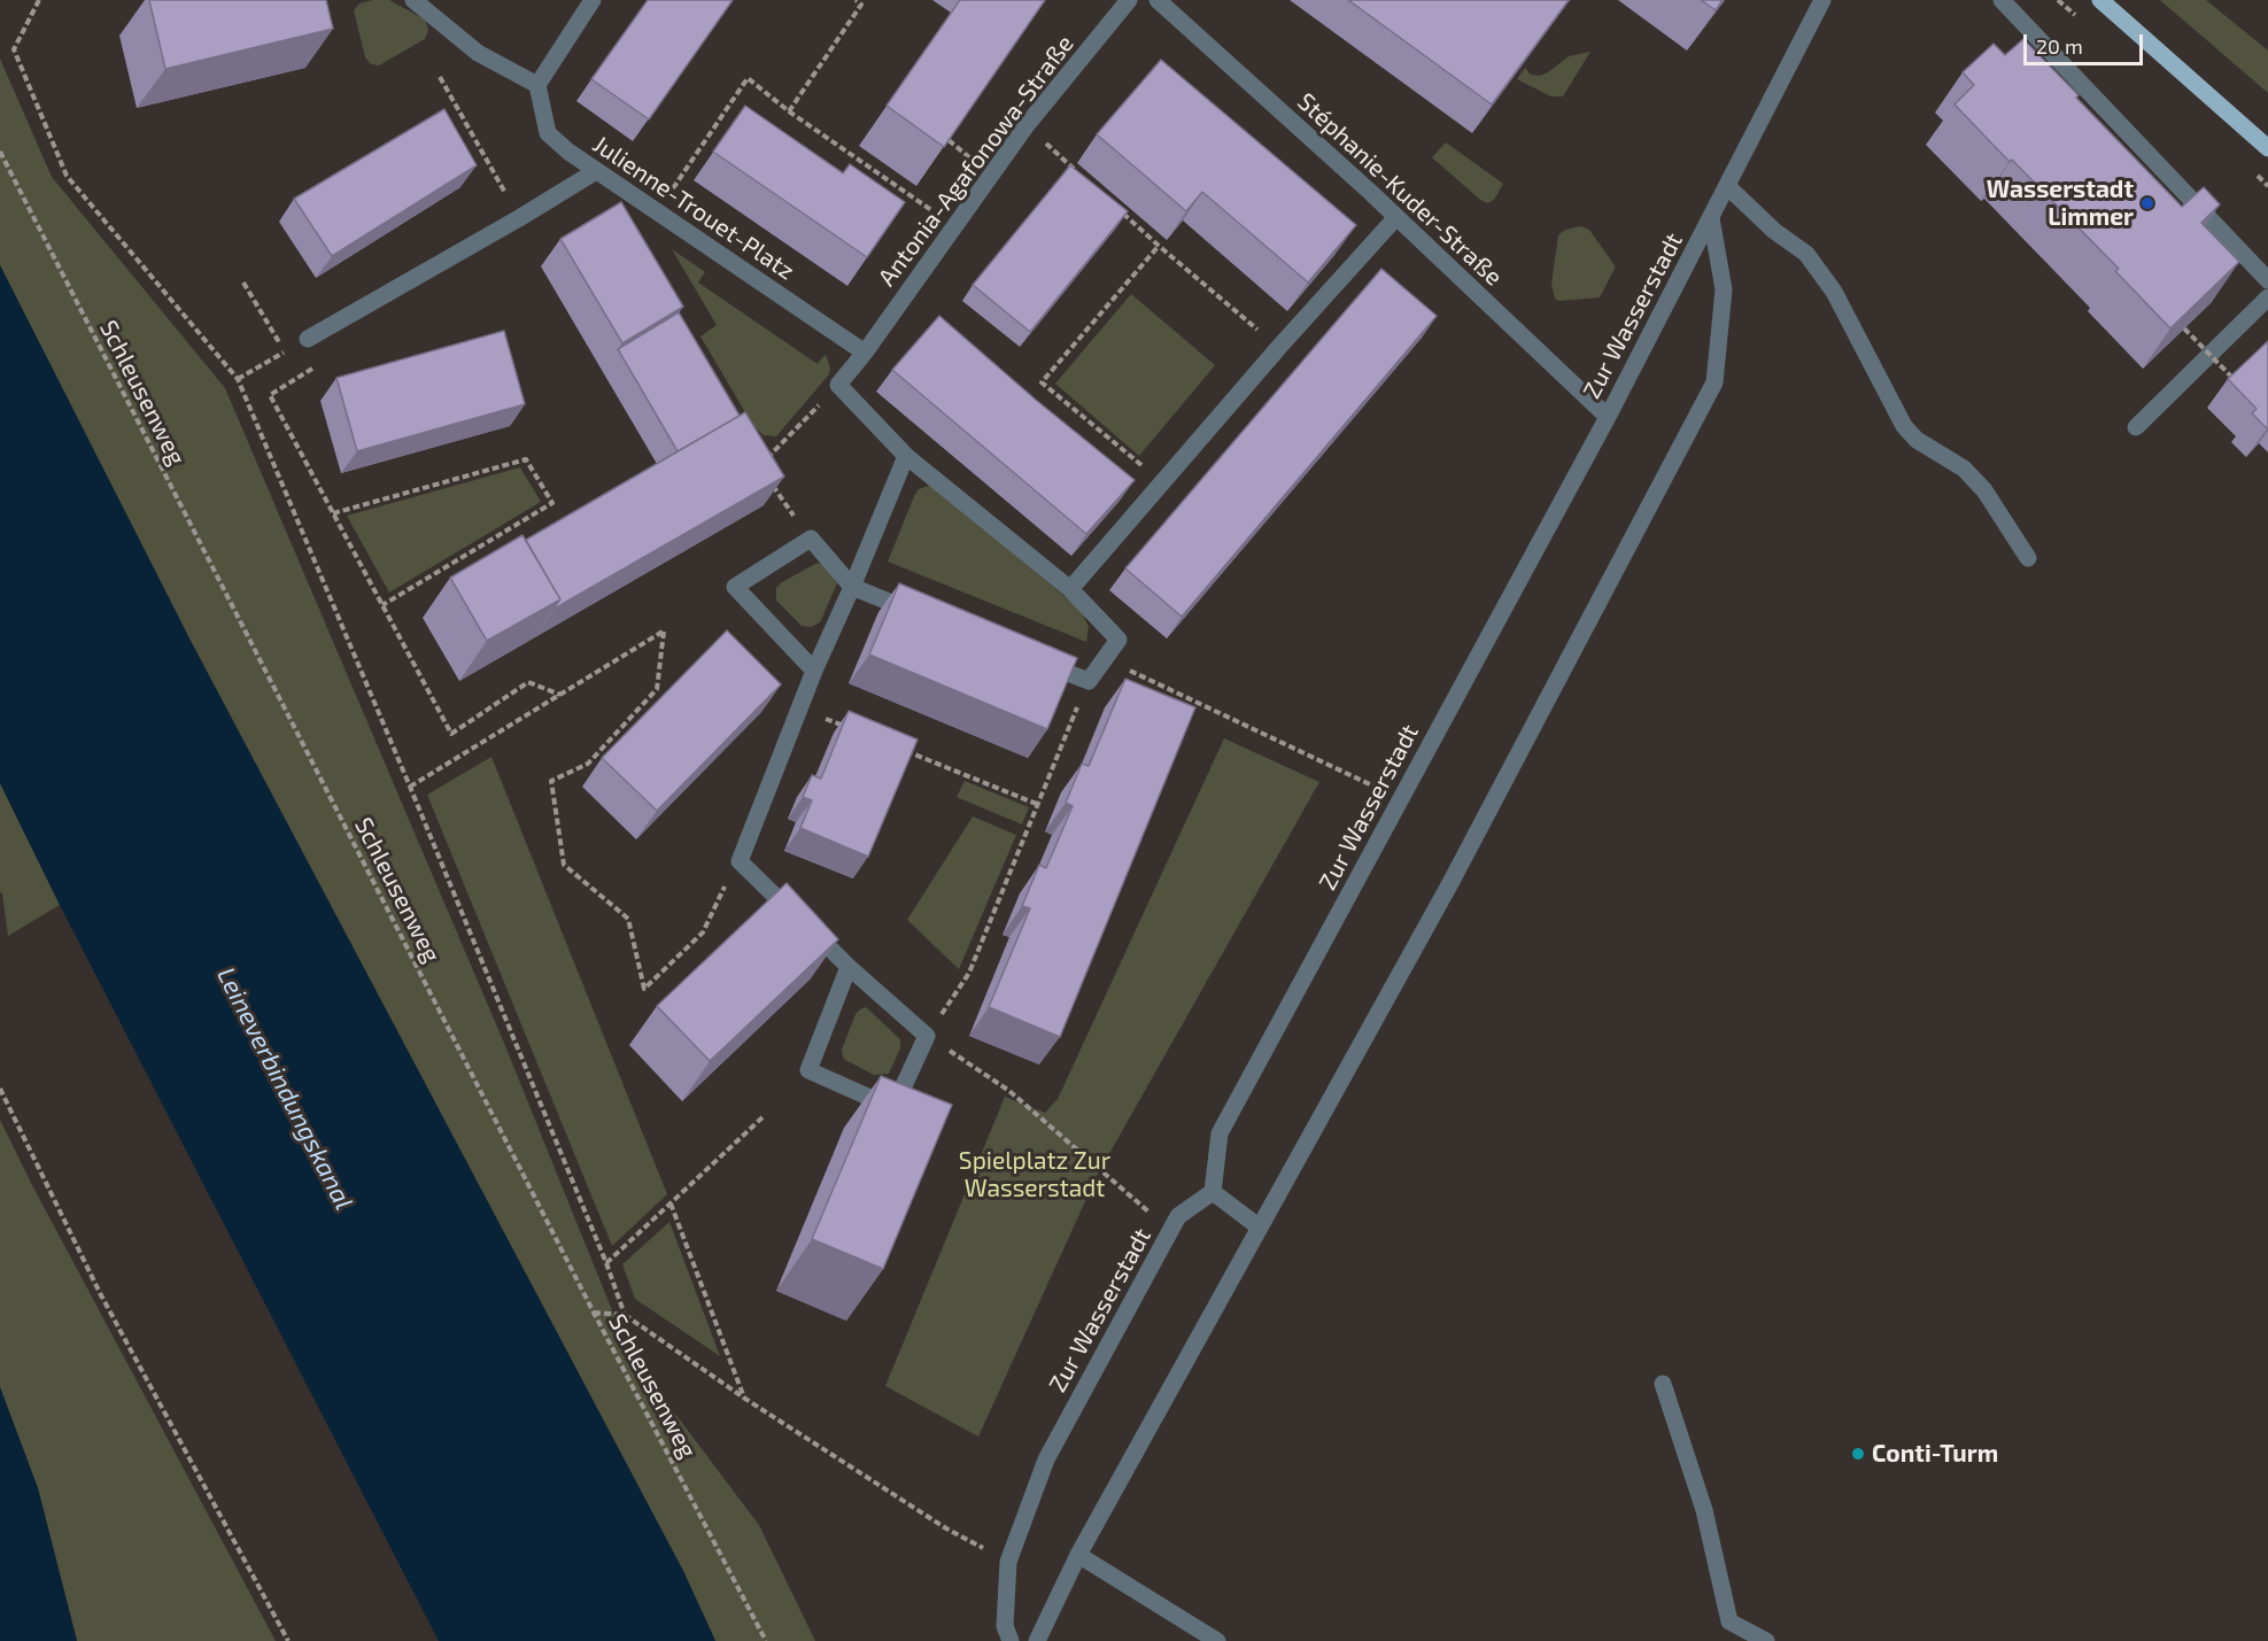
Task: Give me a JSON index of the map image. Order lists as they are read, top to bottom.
{
  "streets": {
    "street": [
      "Antonia-Agafonowa-Straße",
      "Stéphanie-Kuder-Straße",
      "Julienne-Trouet-Platz",
      "Zur Wasserstadt"
    ],
    "path": ["Schleusenweg"]
  },
  "crossings": [
    ["Antonia-Agafonowa-Straße", "Julienne-Trouet-Platz"],
    ["Stéphanie-Kuder-Straße", "Zur Wasserstadt"]
  ],
  "water": ["Leineverbindungskanal"],
  "parks": ["Spielplatz Zur Wasserstadt"],
  "places": ["Wasserstadt Limmer", "Conti-Turm"],
  "scale_bar": "20 m"
}
